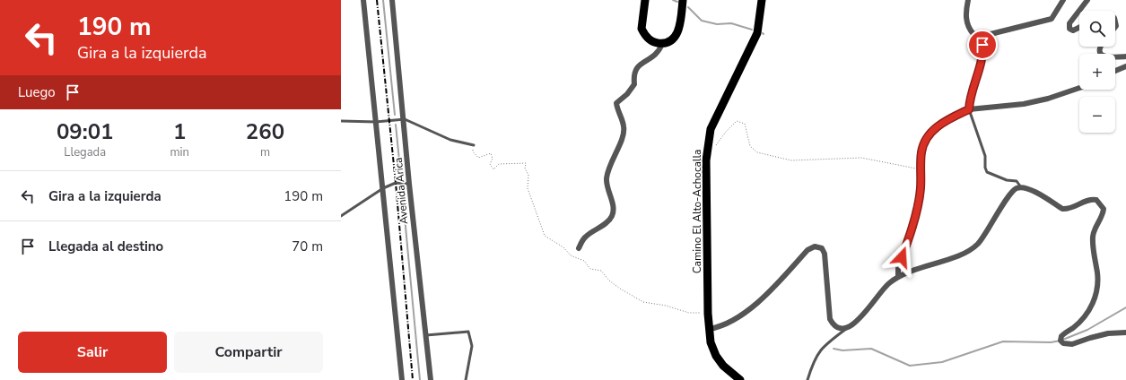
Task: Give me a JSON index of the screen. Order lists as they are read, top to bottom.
{
  "streets": {
    "main road": ["Camino El Alto-Achocalla"],
    "street": ["Avenida Arica"]
  },
  "page": {
    "turn": ["190 m", "Gira a la izquierda"],
    "map_buttons": ["+", "−"],
    "then": "Luego",
    "eta": [
      "09:01",
      "Llegada",
      "1",
      "min",
      "260",
      "m"
    ],
    "list": [
      {
        "name": "Gira a la izquierda",
        "value": "190 m"
      },
      {
        "name": "Llegada al destino",
        "value": "70 m"
      }
    ],
    "buttons": ["Salir", "Compartir"]
  }
}
